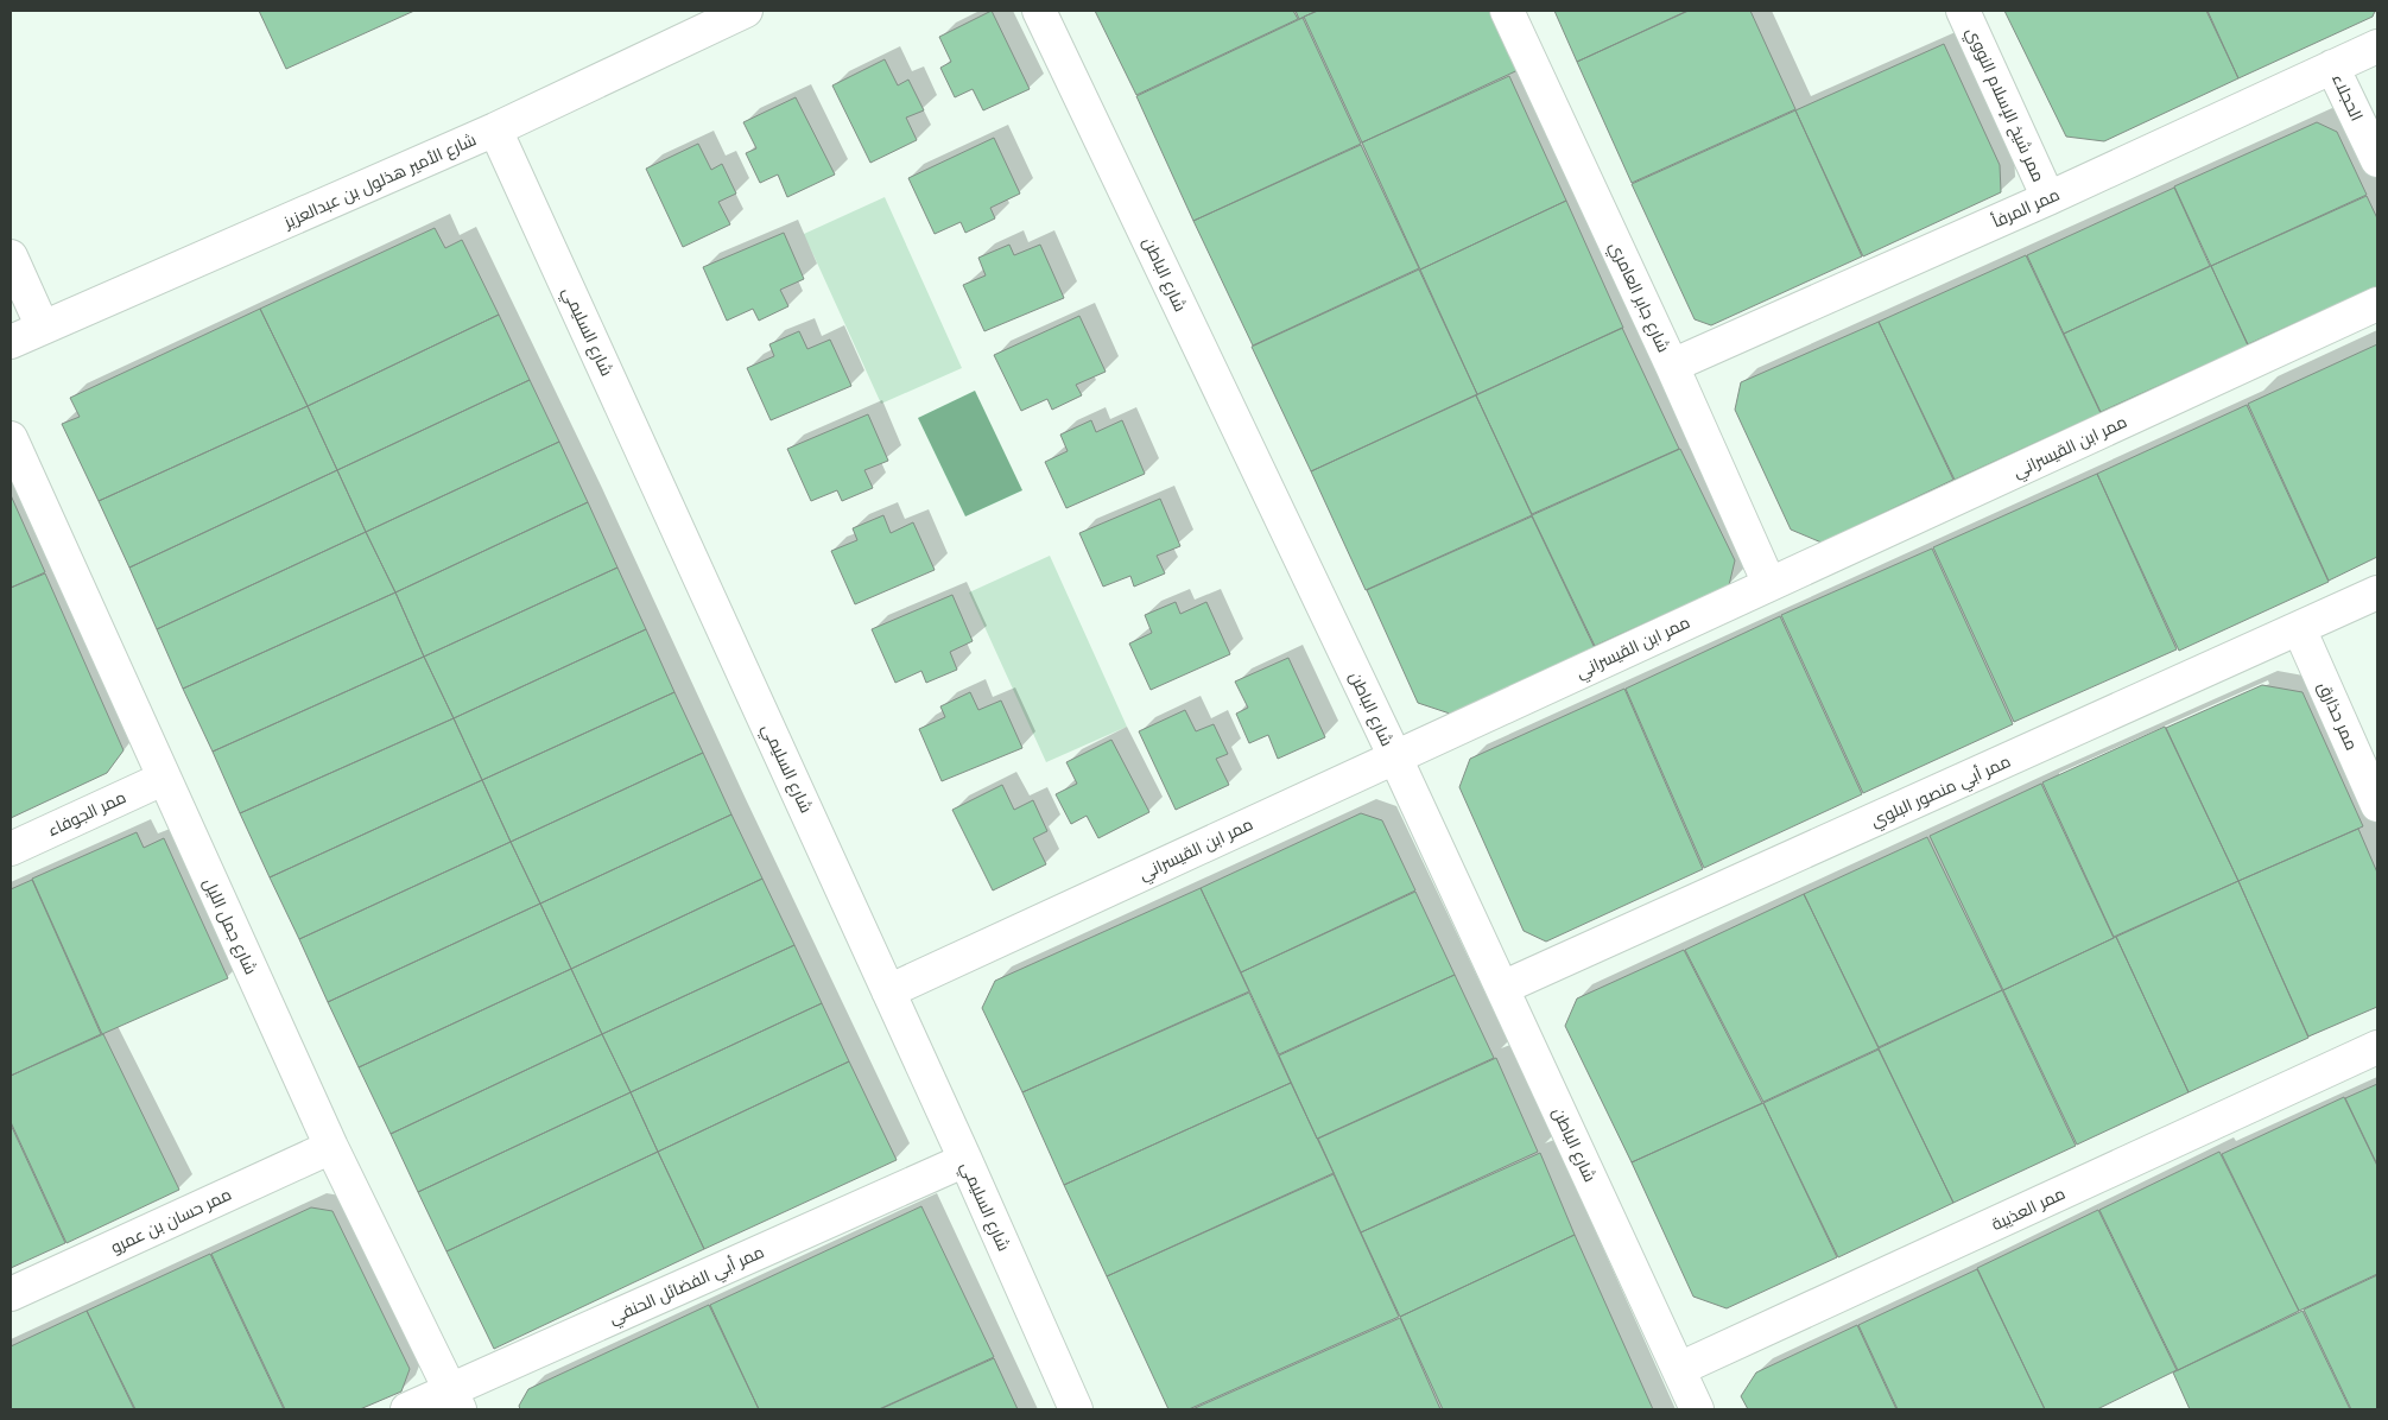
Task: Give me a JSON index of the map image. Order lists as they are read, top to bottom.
{
  "streets": {
    "street": [
      "الحجلاء",
      "ممر شيخ الإسلام النووي",
      "شارع الأمير هذلول بن عبدالعزيز",
      "ممر المرفأ",
      "شارع الباطن",
      "شارع جابر العامري",
      "شارع السليمي",
      "ممر ابن القيسراني",
      "ممر حذارق",
      "ممر أبي منصور البلوي",
      "ممر الجوفاء",
      "شارع جمل الليل",
      "ممر العذيبة",
      "ممر حسان بن عمرو",
      "ممر أبي الفضائل الحنفي"
    ]
  },
  "crossings": [
    ["الحجلاء", "ممر المرفأ"],
    ["ممر شيخ الإسلام النووي", "ممر المرفأ"],
    ["شارع الأمير هذلول بن عبدالعزيز", "شارع السليمي"],
    ["ممر المرفأ", "شارع جابر العامري"],
    ["شارع الباطن", "ممر ابن القيسراني"],
    ["شارع الباطن", "ممر أبي منصور البلوي"],
    ["شارع الباطن", "ممر العذيبة"],
    ["شارع جابر العامري", "ممر ابن القيسراني"],
    ["شارع السليمي", "ممر ابن القيسراني"],
    ["شارع السليمي", "ممر أبي الفضائل الحنفي"],
    ["ممر حذارق", "ممر أبي منصور البلوي"],
    ["ممر الجوفاء", "شارع جمل الليل"],
    ["شارع جمل الليل", "ممر حسان بن عمرو"],
    ["شارع جمل الليل", "ممر أبي الفضائل الحنفي"]
  ]
}
